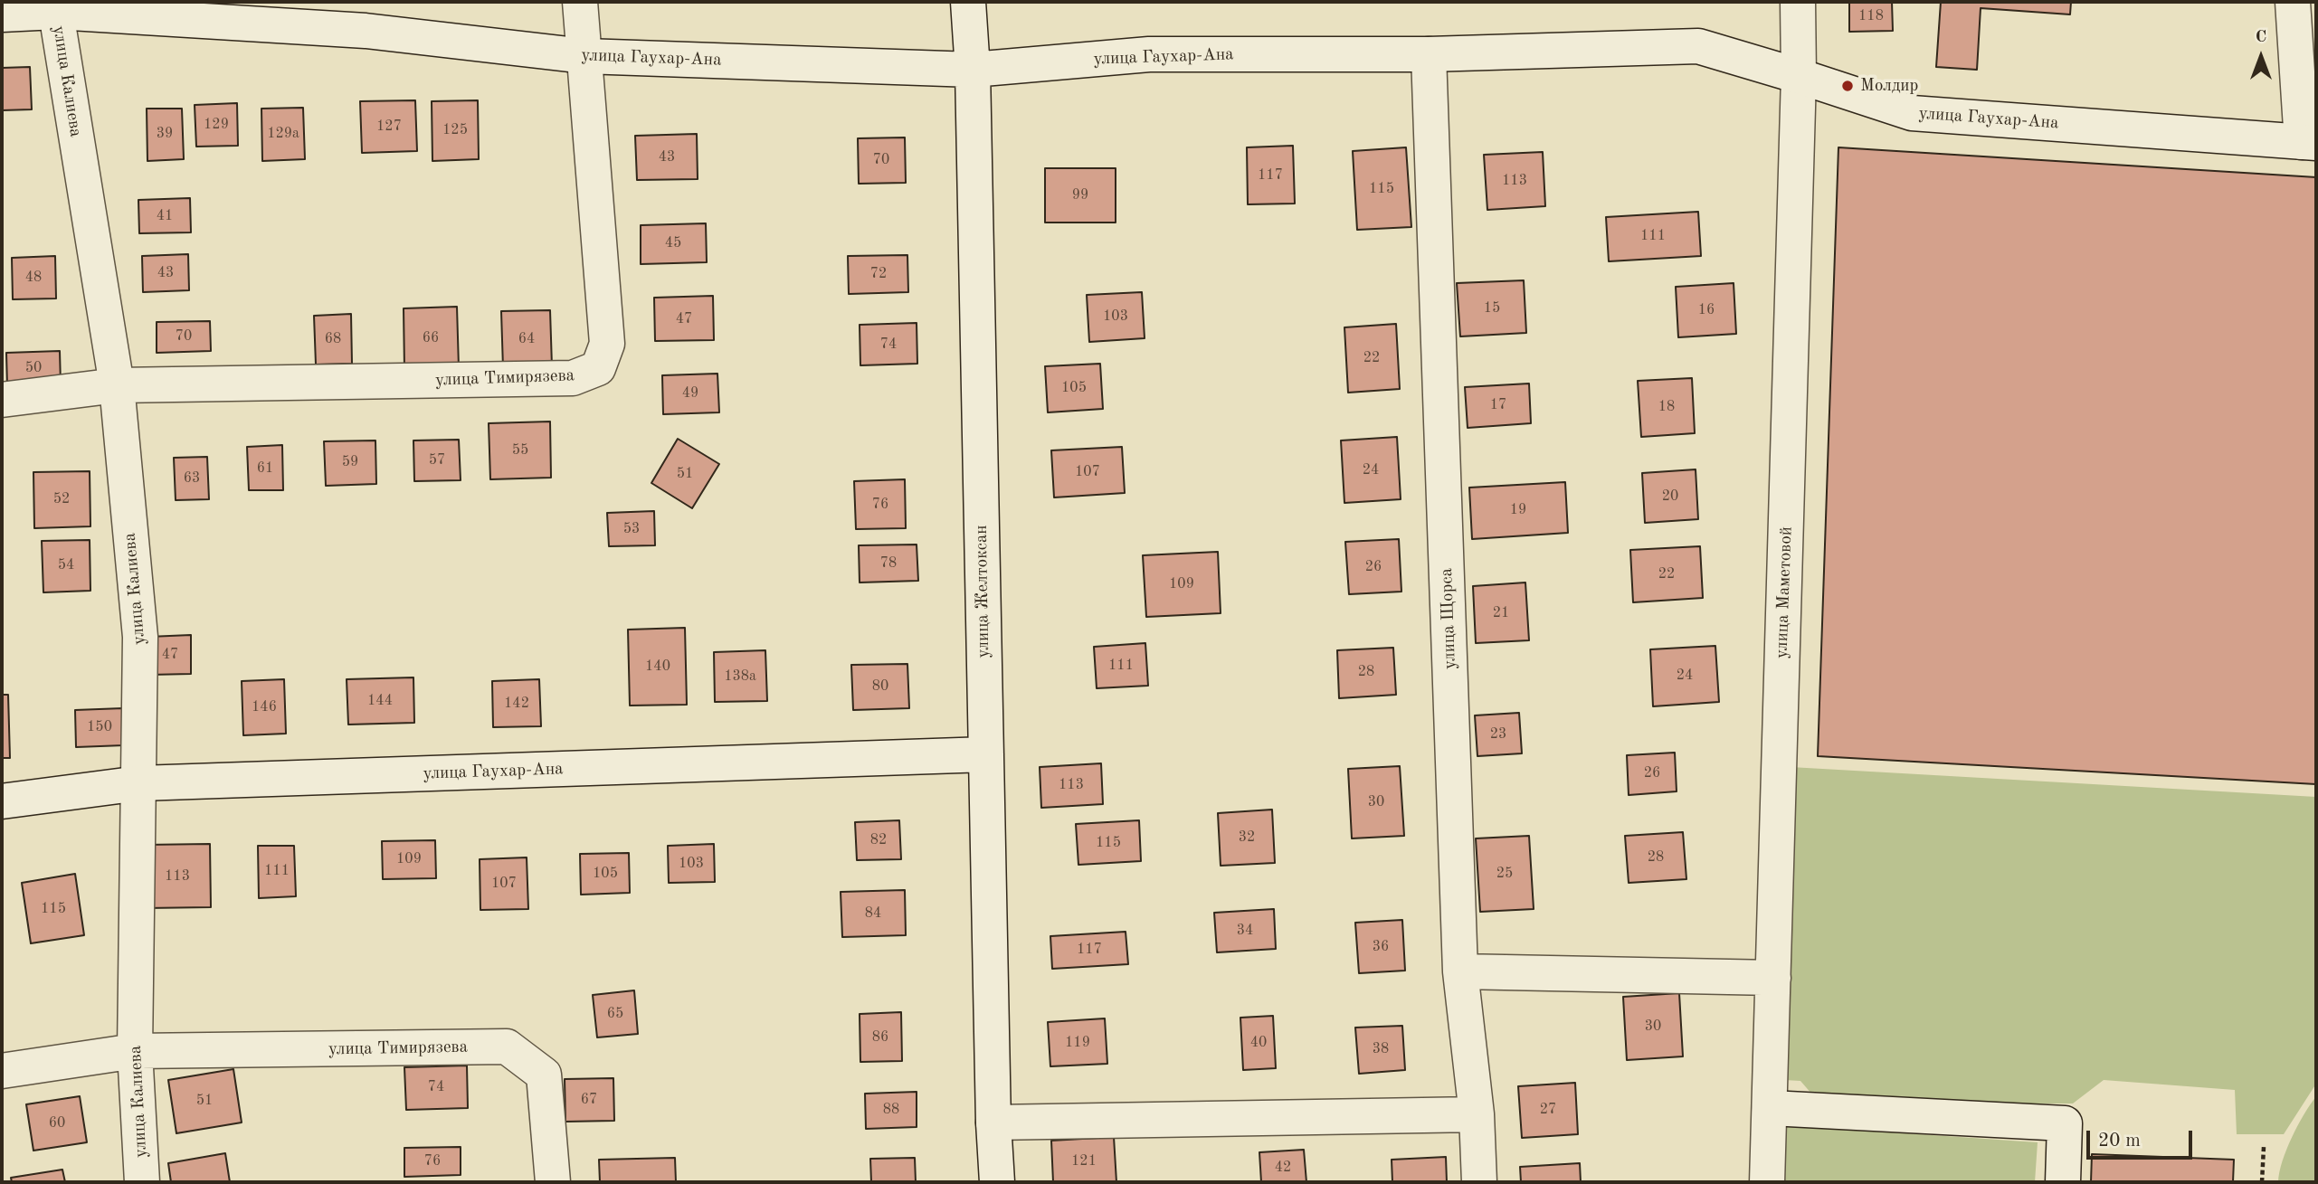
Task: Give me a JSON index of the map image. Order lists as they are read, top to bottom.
{
  "streets": {
    "street": [
      "улица Гаухар-Ана",
      "улица Калиева",
      "улица Тимирязева",
      "улица Желтоксан",
      "улица Маметовой",
      "улица Щорса"
    ]
  },
  "crossings": [
    ["улица Гаухар-Ана", "улица Калиева"],
    ["улица Гаухар-Ана", "улица Тимирязева"],
    ["улица Гаухар-Ана", "улица Желтоксан"],
    ["улица Гаухар-Ана", "улица Маметовой"],
    ["улица Гаухар-Ана", "улица Щорса"],
    ["улица Калиева", "улица Тимирязева"]
  ],
  "places": ["Молдир"],
  "house_numbers": [
    "118",
    "129",
    "127",
    "125",
    "39",
    "129а",
    "43",
    "70",
    "117",
    "113",
    "115",
    "99",
    "41",
    "111",
    "45",
    "43",
    "72",
    "48",
    "15",
    "16",
    "103",
    "47",
    "70",
    "66",
    "68",
    "64",
    "74",
    "22",
    "50",
    "105",
    "49",
    "17",
    "18",
    "55",
    "57",
    "59",
    "61",
    "24",
    "107",
    "51",
    "63",
    "20",
    "52",
    "76",
    "19",
    "53",
    "78",
    "54",
    "26",
    "22",
    "109",
    "21",
    "47",
    "111",
    "140",
    "28",
    "24",
    "138а",
    "80",
    "144",
    "142",
    "146",
    "150",
    "23",
    "26",
    "113",
    "30",
    "32",
    "82",
    "115",
    "28",
    "109",
    "103",
    "111",
    "105",
    "25",
    "113",
    "107",
    "115",
    "84",
    "34",
    "36",
    "117",
    "65",
    "30",
    "86",
    "119",
    "40",
    "38",
    "74",
    "67",
    "51",
    "88",
    "27",
    "60",
    "76",
    "121",
    "42"
  ],
  "scale_bar": "20 m",
  "north": "top"
}
